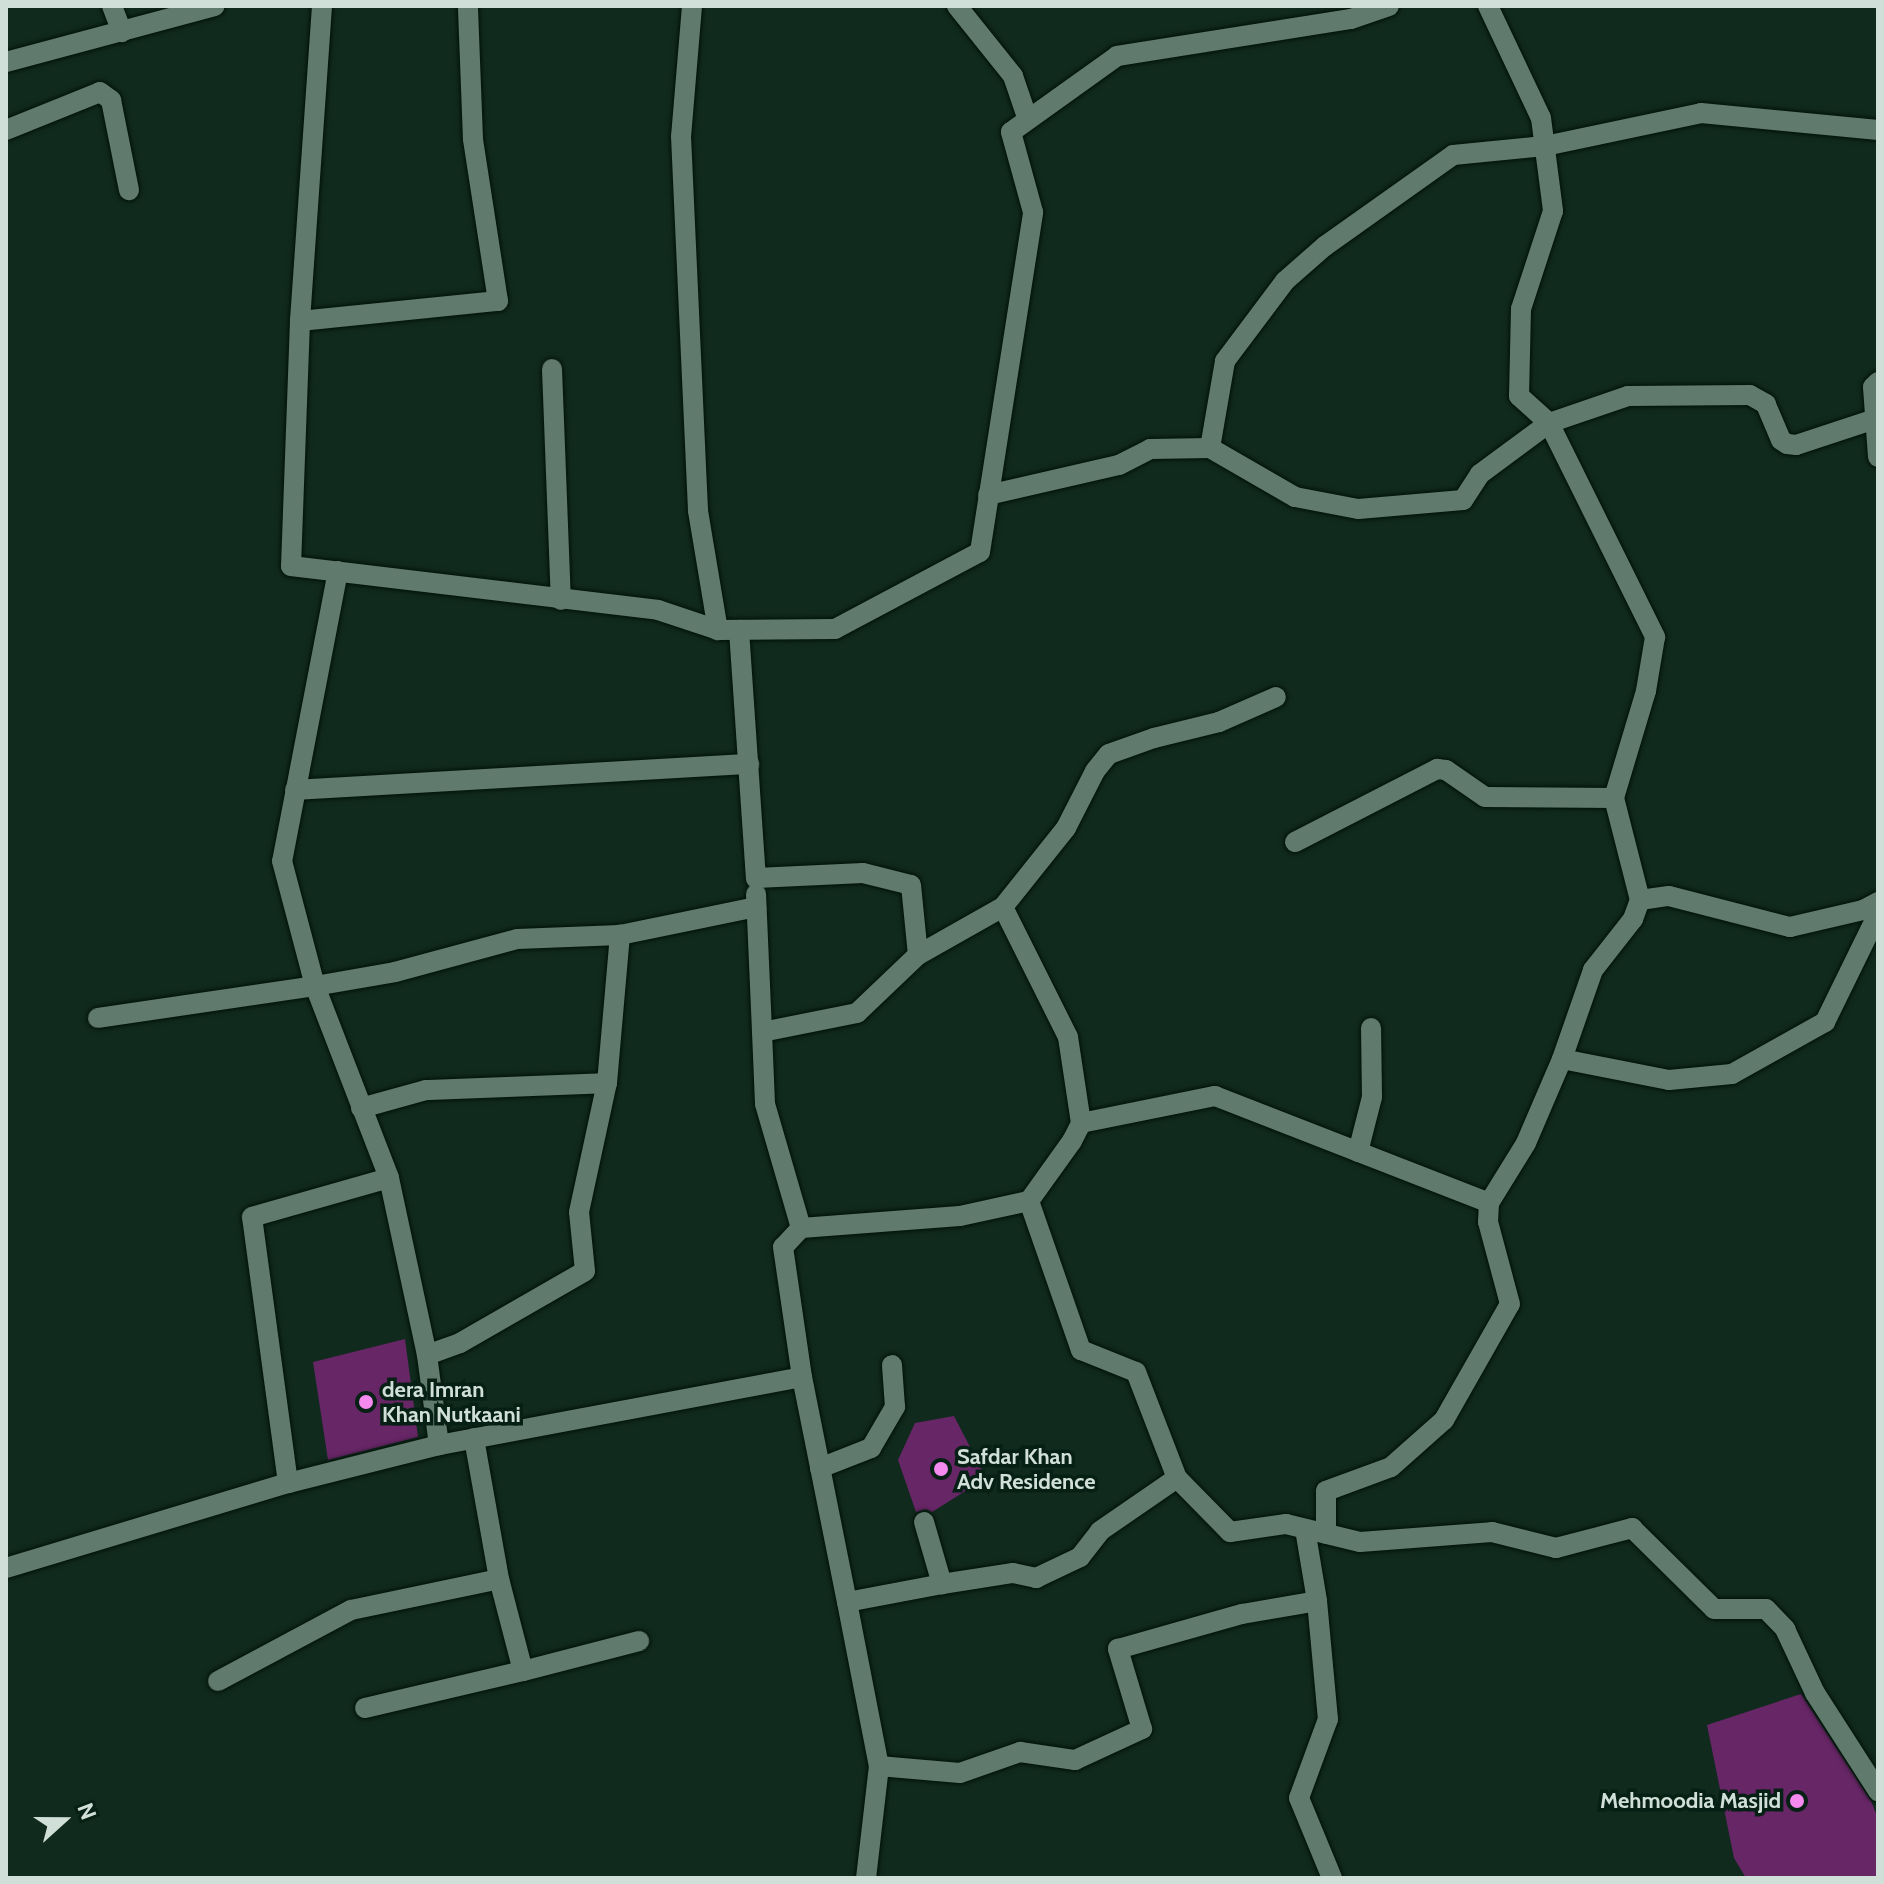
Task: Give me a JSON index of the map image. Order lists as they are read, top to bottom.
{
  "places": ["dera Imran Khan Nutkaani", "Safdar Khan Adv Residence", "Mehmoodia Masjid"],
  "north": "right"
}
